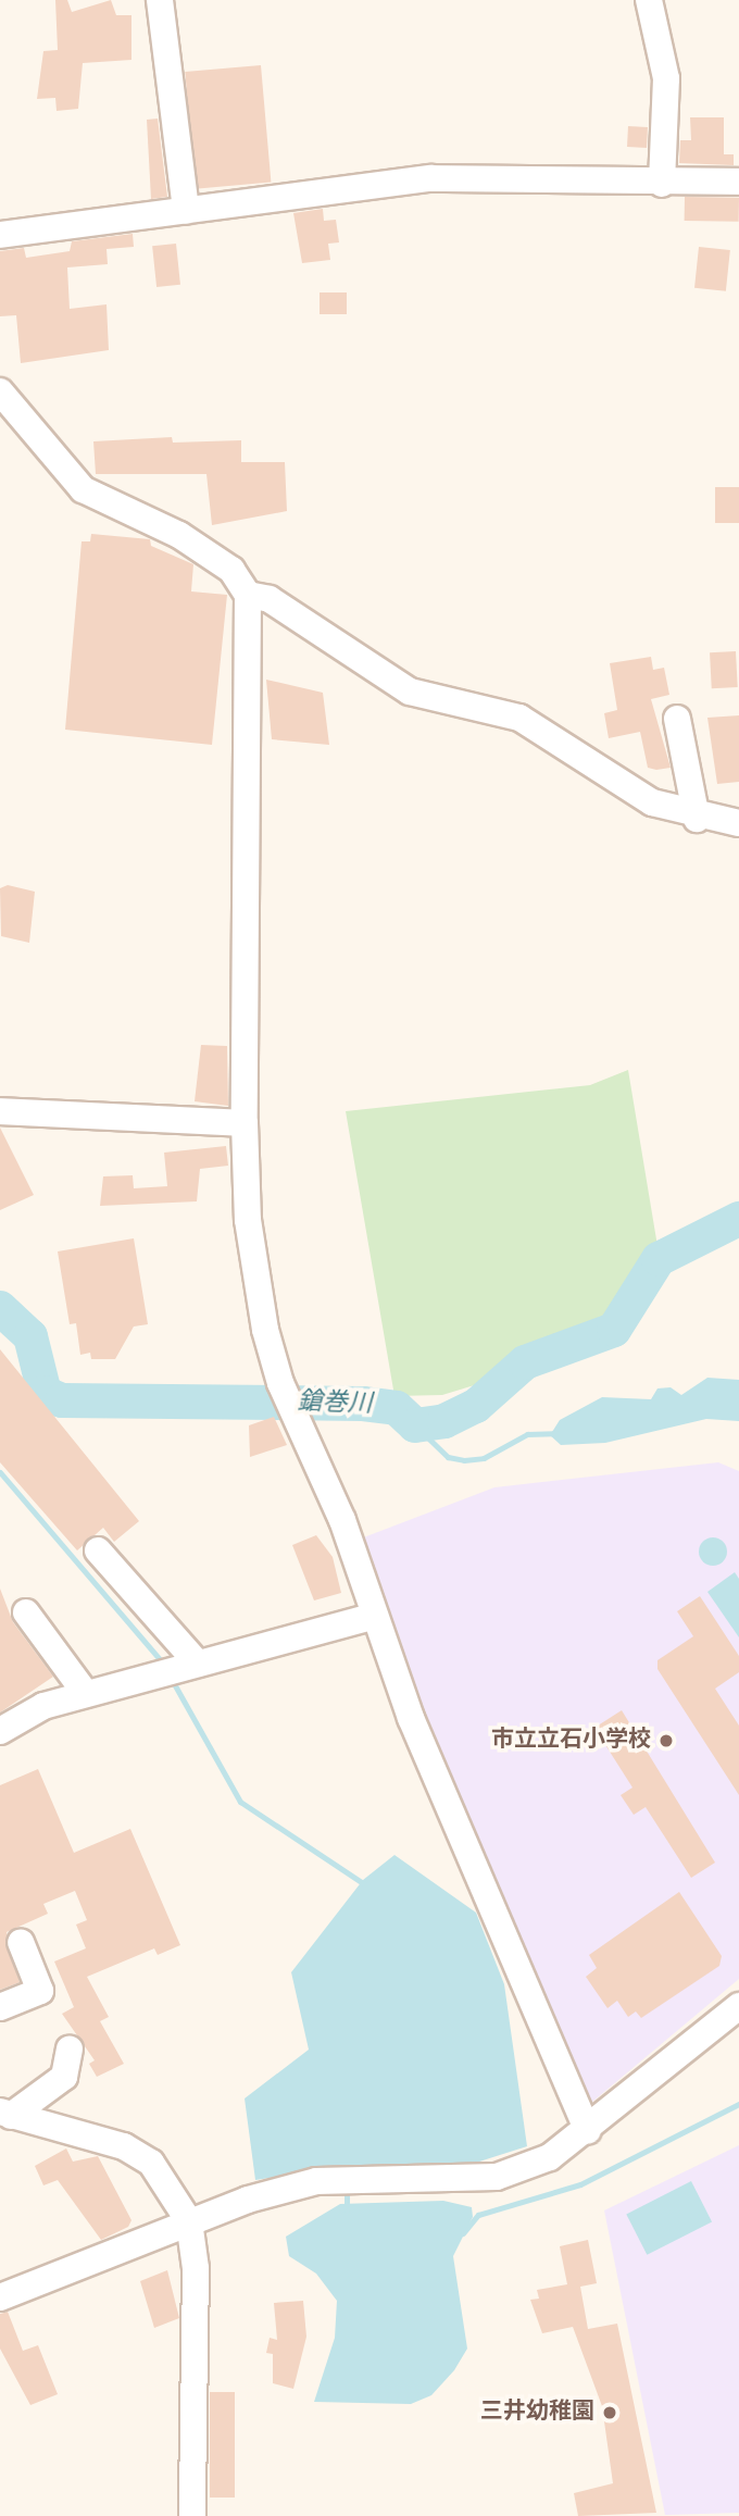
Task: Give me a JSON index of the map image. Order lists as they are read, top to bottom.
{
  "water": ["鎗巻川"],
  "places": ["市立立石小学校", "三井幼稚園"]
}
